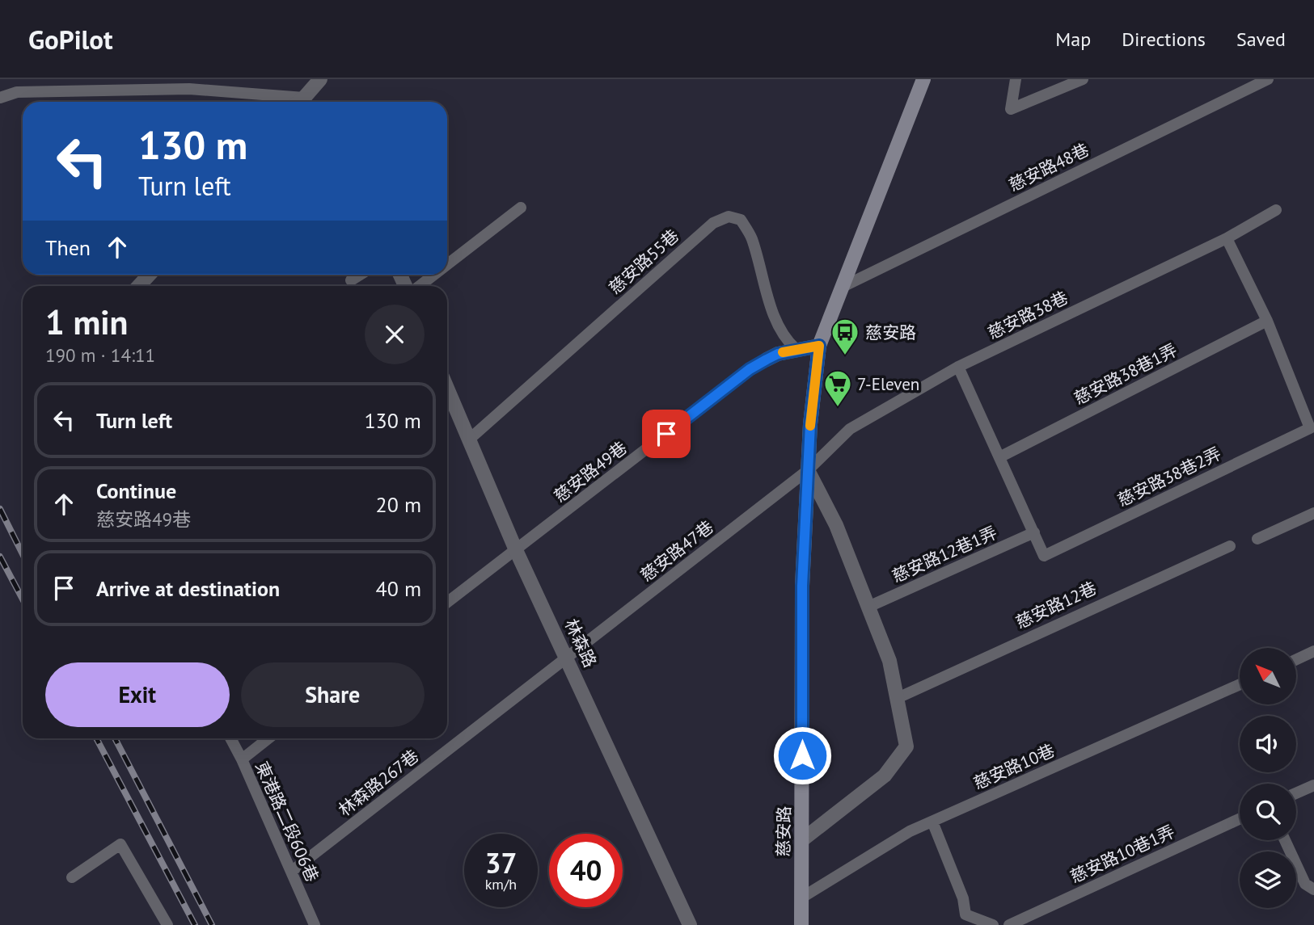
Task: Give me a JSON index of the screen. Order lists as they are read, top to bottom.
{
  "streets": {
    "street": ["林森路", "慈安路"],
    "lane": [
      "慈安路48巷",
      "慈安路55巷",
      "慈安路38巷",
      "慈安路38巷1弄",
      "慈安路49巷",
      "慈安路38巷2弄",
      "慈安路47巷",
      "慈安路12巷1弄",
      "慈安路12巷",
      "慈安路10巷",
      "林森路267巷",
      "東港路二段606巷",
      "慈安路10巷1弄"
    ]
  },
  "crossings": [
    ["慈安路48巷", "慈安路"],
    ["慈安路55巷", "林森路"],
    ["慈安路38巷", "慈安路38巷2弄"],
    ["慈安路38巷", "慈安路47巷"],
    ["慈安路38巷", "慈安路"],
    ["慈安路38巷1弄", "慈安路38巷2弄"],
    ["慈安路49巷", "林森路"],
    ["慈安路38巷2弄", "慈安路12巷1弄"],
    ["慈安路47巷", "林森路"],
    ["慈安路47巷", "林森路267巷"],
    ["慈安路47巷", "慈安路"],
    ["林森路", "林森路267巷"],
    ["慈安路10巷", "慈安路"],
    ["林森路267巷", "東港路二段606巷"]
  ],
  "places": {
    "bus stop": ["慈安路"],
    "supermarket": ["7-Eleven"]
  },
  "north": "top left",
  "page": {
    "header": "GoPilot",
    "nav": ["Map", "Directions", "Saved"],
    "turn": ["130 m", "Turn left"],
    "then": "Then",
    "heading": ["1 min", "190 m · 14:11"],
    "list": [
      {
        "name": "Turn left",
        "value": "130 m"
      },
      {
        "name": "Continue",
        "note": "慈安路49巷",
        "value": "20 m"
      },
      {
        "name": "Arrive at destination",
        "value": "40 m"
      }
    ],
    "buttons": ["Exit", "Share"],
    "speed": "37 km/h",
    "limit": "40"
  }
}
